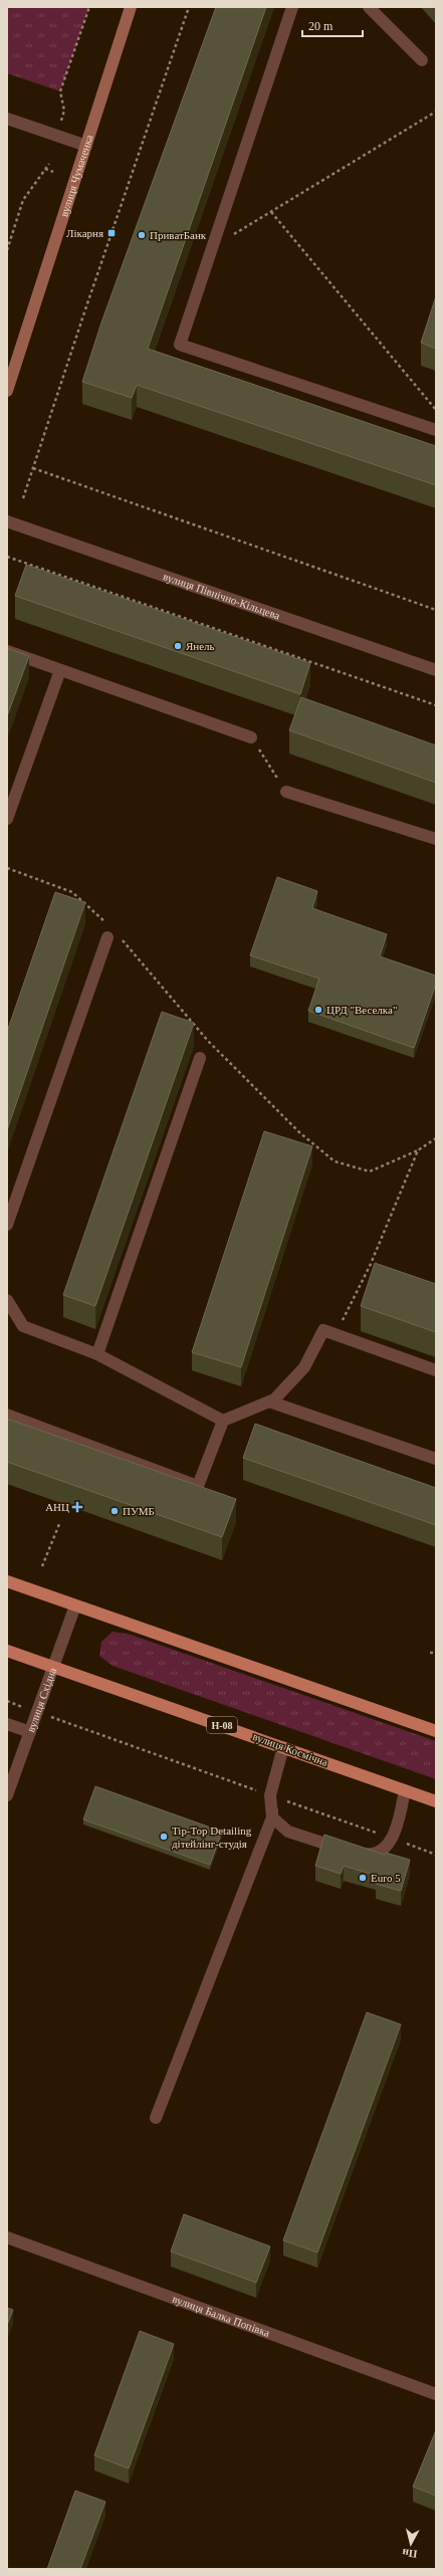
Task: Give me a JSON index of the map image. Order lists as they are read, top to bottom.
{
  "streets": {
    "main road": ["Н-08", "вулиця Космічна"],
    "street": [
      "вулиця Чумаченка",
      "вулиця Північно-Кільцева",
      "вулиця Східна",
      "вулиця Балка Попівка"
    ]
  },
  "crossings": [
    ["вулиця Східна", "вулиця Космічна"]
  ],
  "places": {
    "transit": ["Лікарня"],
    "other": [
      "ПриватБанк",
      "Янель",
      "ЦРД \"Веселка\"",
      "ПУМБ",
      "Tip-Top Detailing дітейлiнг-студiя",
      "Euro 5"
    ],
    "health": ["АНЦ"]
  },
  "scale_bar": "20 m",
  "north": "bottom"
}
